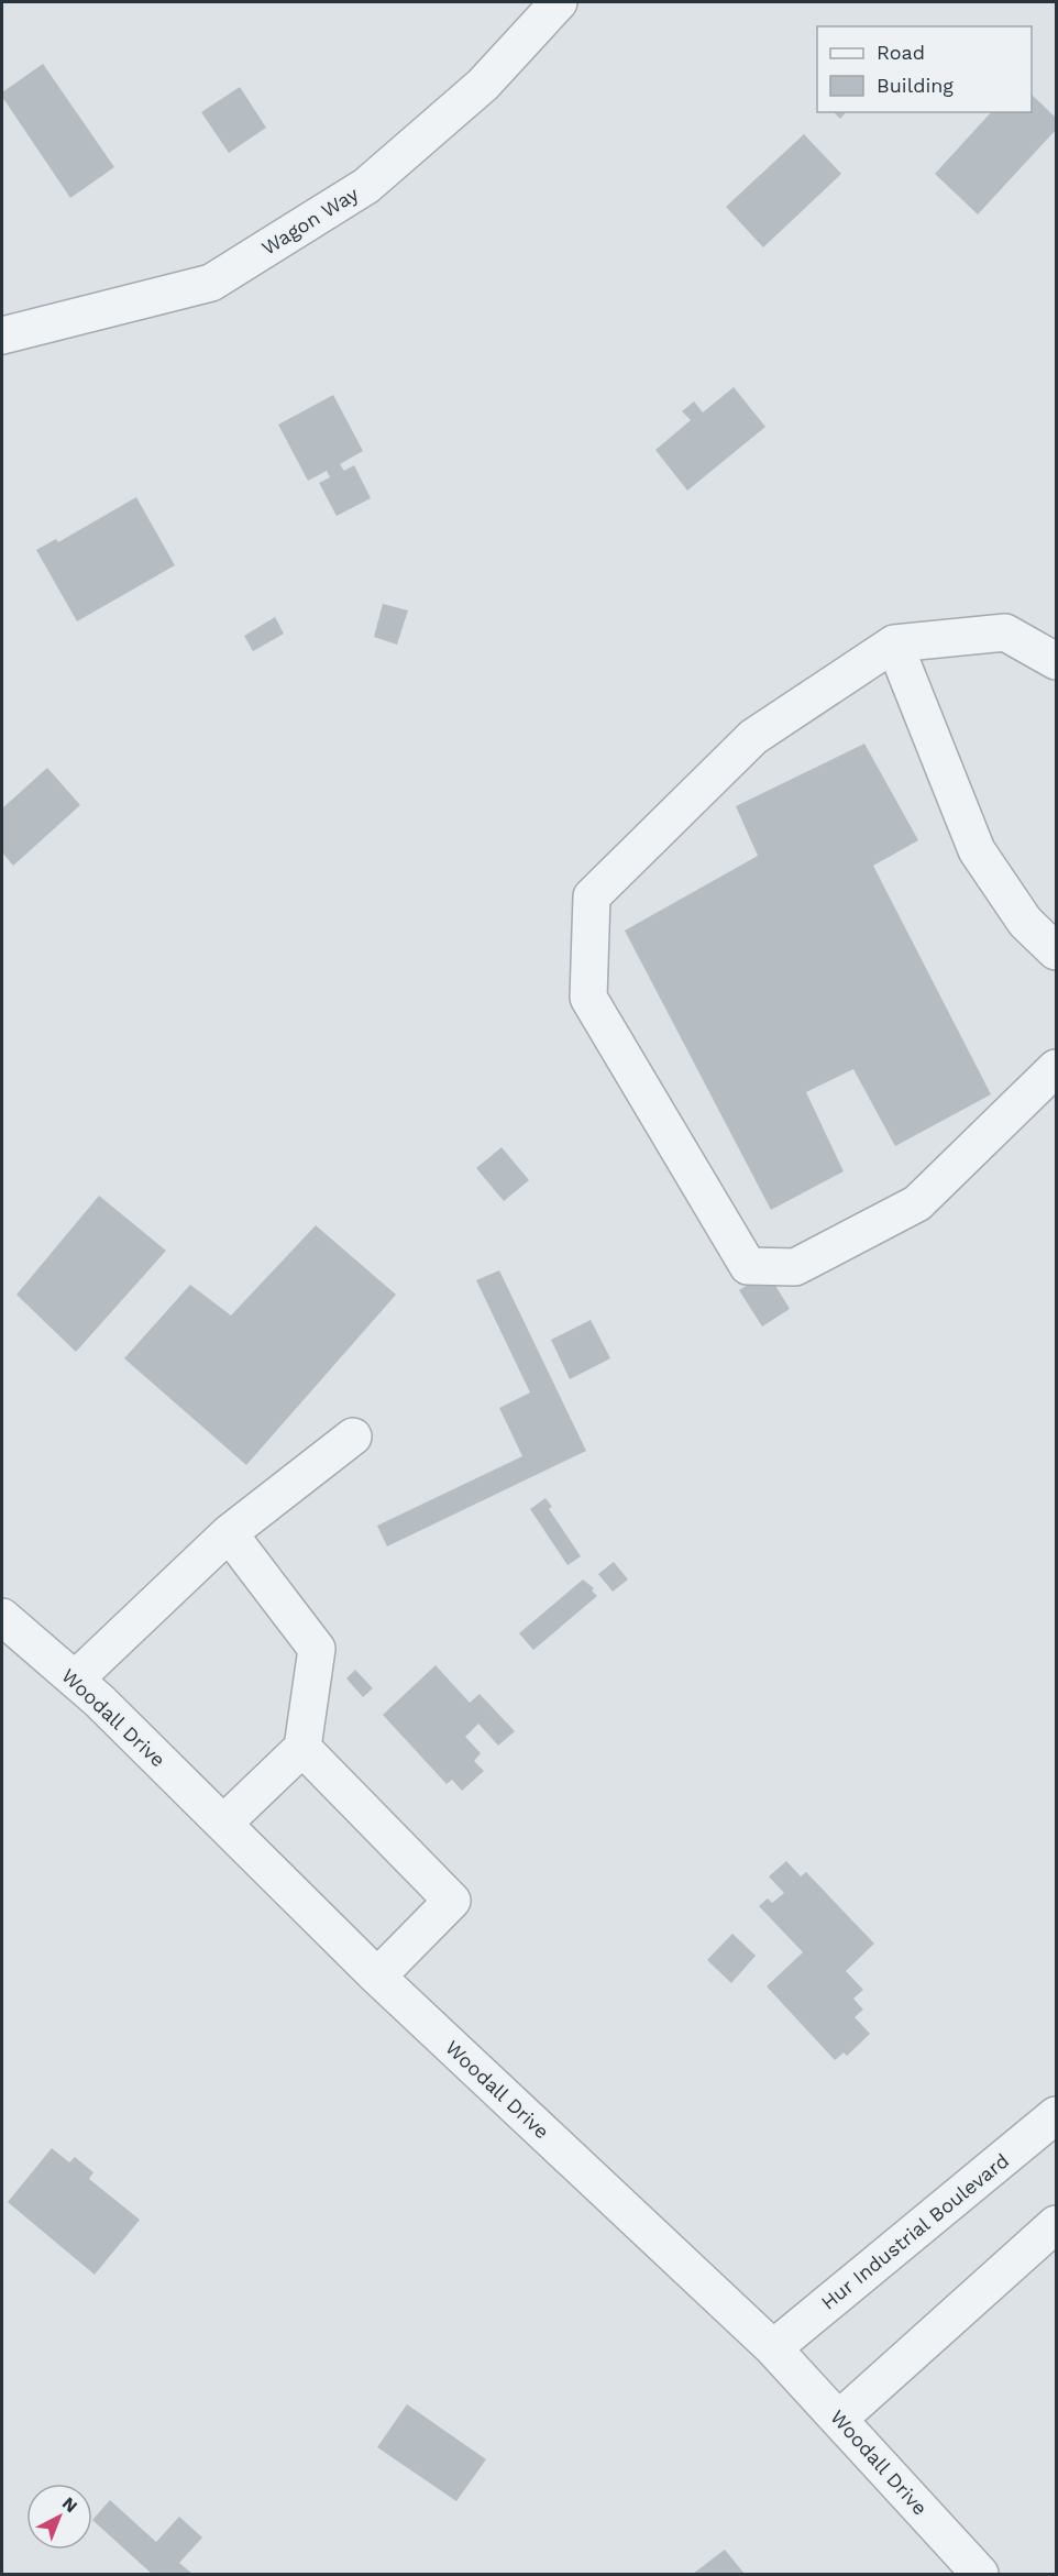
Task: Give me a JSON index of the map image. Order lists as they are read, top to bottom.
{
  "streets": {
    "street": ["Wagon Way", "Woodall Drive", "Hur Industrial Boulevard"]
  },
  "crossings": [
    ["Woodall Drive", "Hur Industrial Boulevard"]
  ],
  "legend": ["Road", "Building"],
  "north": "top right"
}
